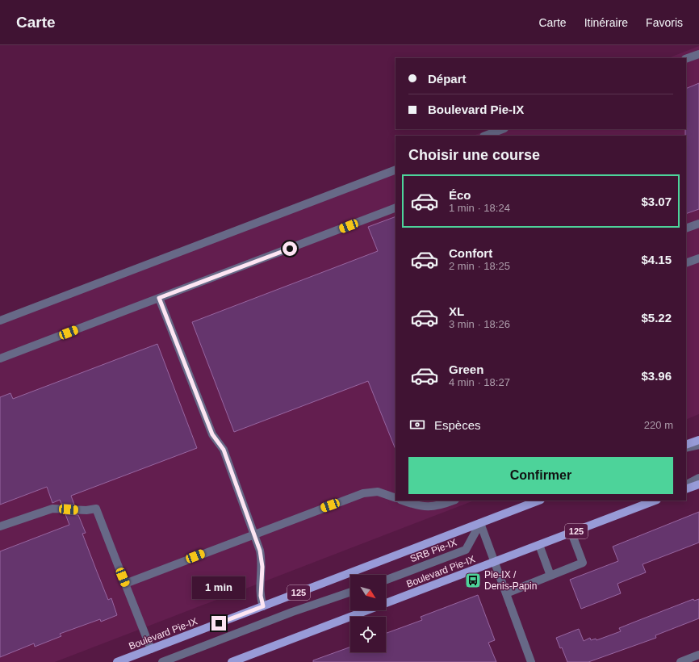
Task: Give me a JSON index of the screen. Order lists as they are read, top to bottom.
{
  "streets": {
    "main road": ["125", "Boulevard Pie-IX"],
    "street": ["SRB Pie-IX"]
  },
  "crossings": [
    ["SRB Pie-IX", "Boulevard Pie-IX"]
  ],
  "places": {
    "bus stop": ["Pie-IX / Denis-Papin"]
  },
  "north": "bottom right",
  "page": {
    "header": "Carte",
    "nav": ["Carte", "Itinéraire", "Favoris"],
    "banner": ["Départ", "Boulevard Pie-IX"],
    "heading": "Choisir une course",
    "list": [
      {
        "name": "Éco",
        "note": "1 min · 18:24",
        "value": "$3.07"
      },
      {
        "name": "Confort",
        "note": "2 min · 18:25",
        "value": "$4.15"
      },
      {
        "name": "XL",
        "note": "3 min · 18:26",
        "value": "$5.22"
      },
      {
        "name": "Green",
        "note": "4 min · 18:27",
        "value": "$3.96"
      }
    ],
    "pay": ["Espèces", "220 m"],
    "buttons": "Confirmer",
    "bubble": "1 min"
  }
}
